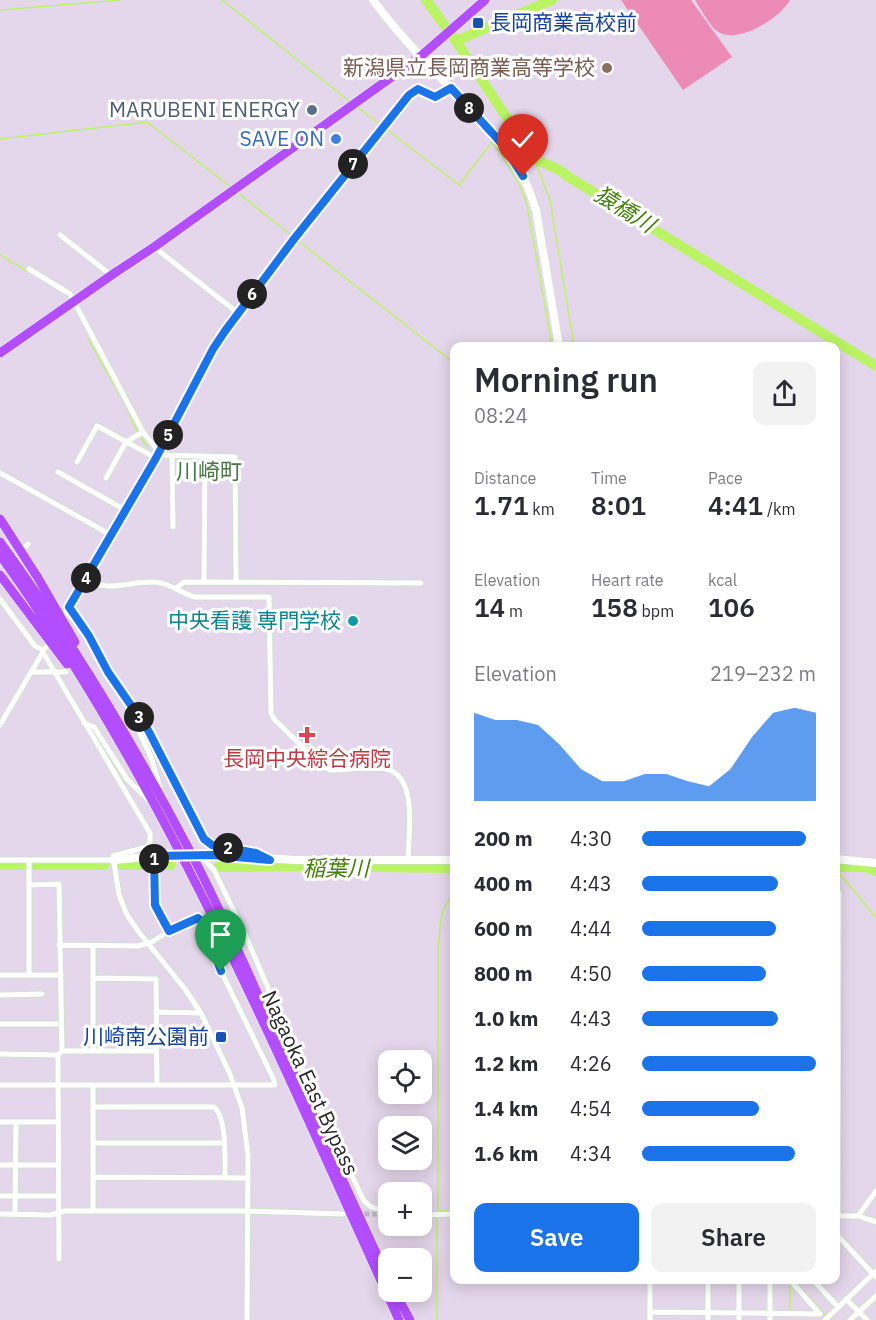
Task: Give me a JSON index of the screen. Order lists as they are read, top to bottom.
{
  "streets": {
    "highway": ["Nagaoka East Bypass"]
  },
  "districts": ["川崎町"],
  "water": ["猿橋川", "稲葉川"],
  "places": {
    "transit": ["長岡商業高校前", "川崎南公園前"],
    "other": [
      "新潟県立長岡商業高等学校",
      "MARUBENI ENERGY",
      "SAVE ON",
      "中央看護 専門学校"
    ],
    "health": ["長岡中央綜合病院"]
  },
  "page": {
    "pins": [
      "8",
      "7",
      "6",
      "5",
      "4",
      "3",
      "2",
      "1"
    ],
    "heading": ["Morning run", "08:24"],
    "stats": [
      ["Distance", "1.71 km"],
      ["Time", "8:01"],
      ["Pace", "4:41 /km"],
      ["Elevation", "14 m"],
      ["Heart rate", "158 bpm"],
      ["kcal", "106"]
    ],
    "chart": ["Elevation", "219–232 m"],
    "list": [
      {
        "name": "200 m",
        "note": "4:30"
      },
      {
        "name": "400 m",
        "note": "4:43"
      },
      {
        "name": "600 m",
        "note": "4:44"
      },
      {
        "name": "800 m",
        "note": "4:50"
      },
      {
        "name": "1.0 km",
        "note": "4:43"
      },
      {
        "name": "1.2 km",
        "note": "4:26"
      },
      {
        "name": "1.4 km",
        "note": "4:54"
      },
      {
        "name": "1.6 km",
        "note": "4:34"
      }
    ],
    "map_buttons": ["+", "−"],
    "buttons": ["Save", "Share"]
  }
}
